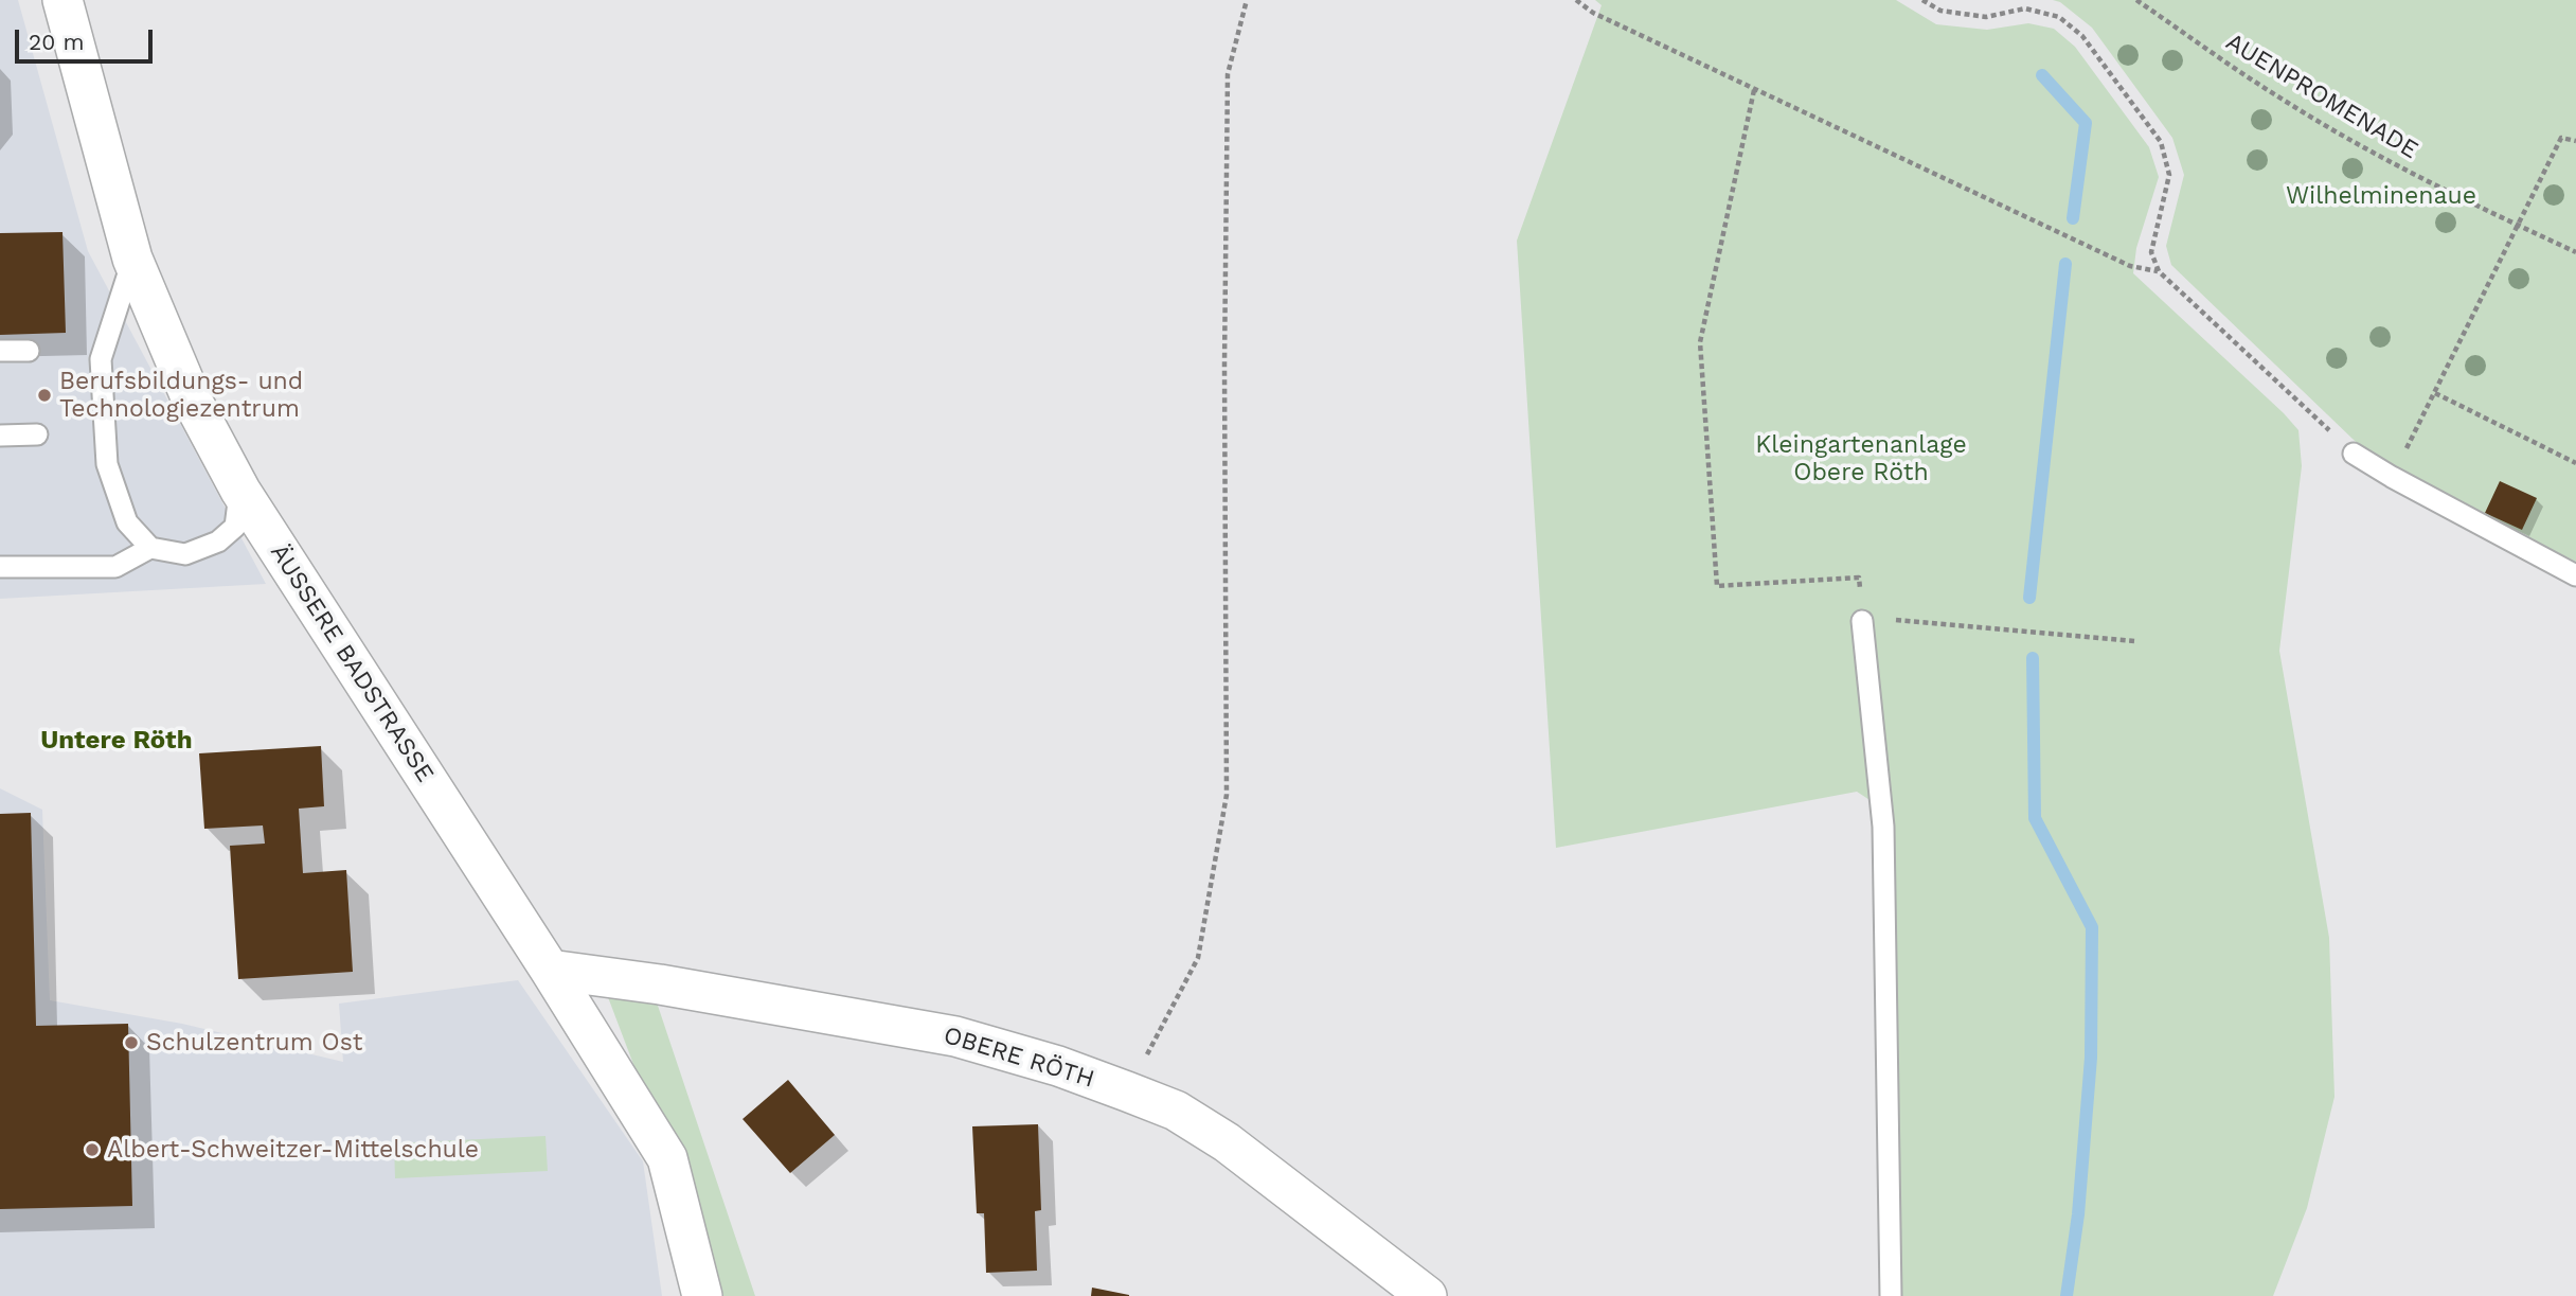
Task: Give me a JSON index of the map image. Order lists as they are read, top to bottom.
{
  "streets": {
    "street": ["ÄUSSERE BADSTRASSE", "OBERE RÖTH"],
    "path": ["AUENPROMENADE"]
  },
  "crossings": [
    ["ÄUSSERE BADSTRASSE", "OBERE RÖTH"]
  ],
  "districts": ["Untere Röth"],
  "parks": ["Wilhelminenaue", "Kleingartenanlage Obere Röth"],
  "places": ["Berufsbildungs- und Technologiezentrum", "Schulzentrum Ost", "Albert-Schweitzer-Mittelschule"],
  "scale_bar": "20 m"
}
